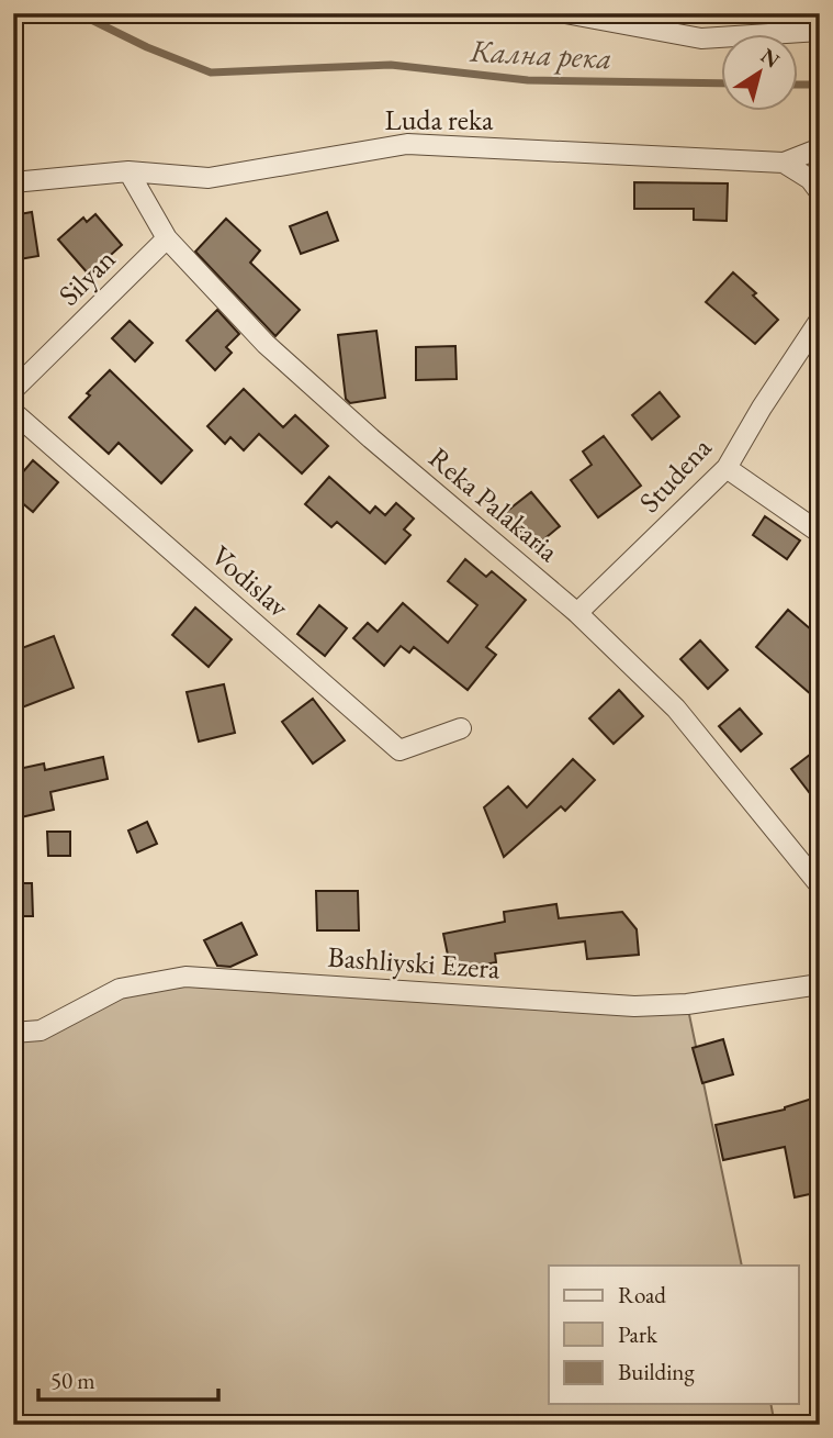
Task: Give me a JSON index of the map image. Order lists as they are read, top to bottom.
{
  "streets": {
    "street": [
      "Luda reka",
      "Silyan",
      "Studena",
      "Reka Palakaria",
      "Vodislav",
      "Bashliyski Ezera"
    ]
  },
  "crossings": [
    ["Luda reka", "Reka Palakaria"],
    ["Silyan", "Reka Palakaria"],
    ["Studena", "Reka Palakaria"]
  ],
  "water": ["Кална река"],
  "legend": ["Road", "Park", "Building"],
  "scale_bar": "50 m",
  "north": "top right"
}
